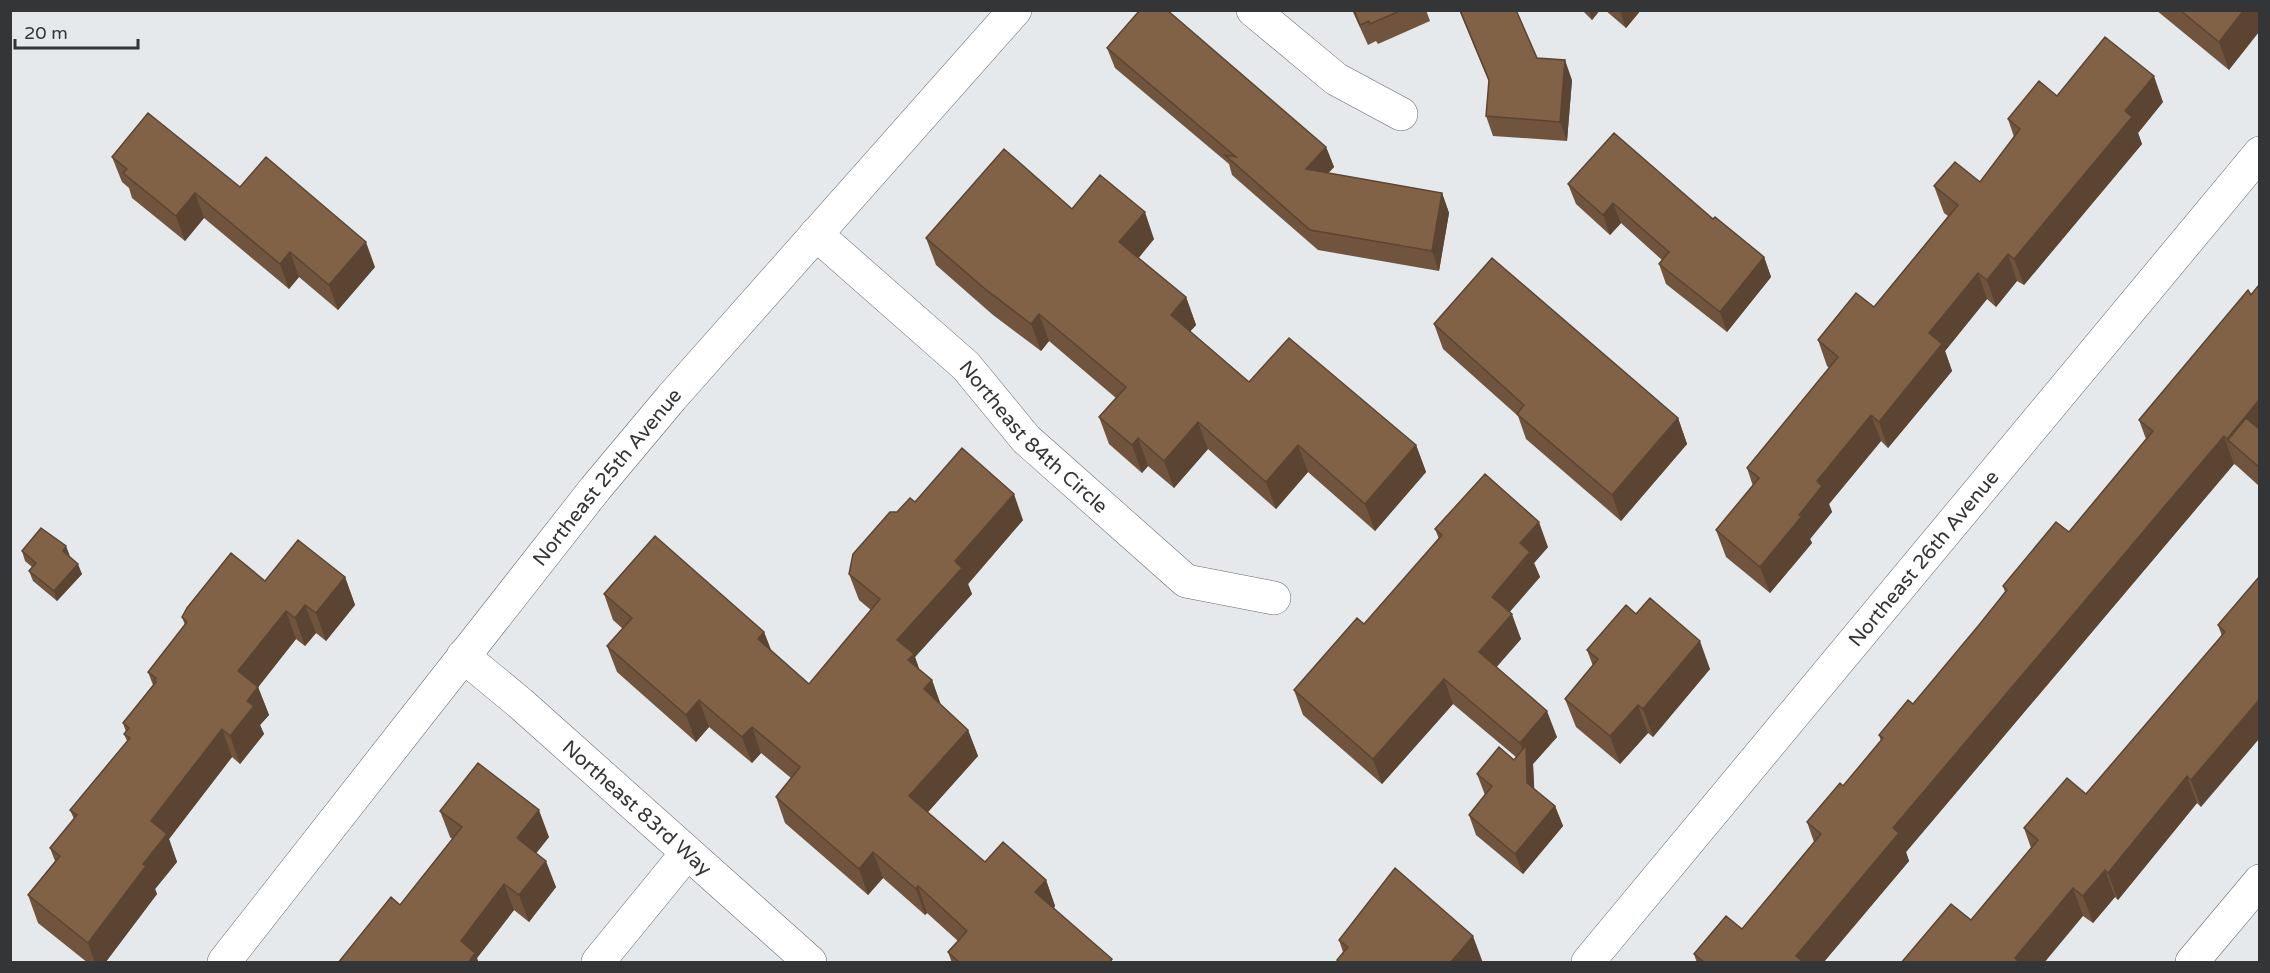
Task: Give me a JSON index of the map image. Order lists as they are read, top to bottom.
{
  "streets": {
    "street": [
      "Northeast 84th Circle",
      "Northeast 25th Avenue",
      "Northeast 26th Avenue",
      "Northeast 83rd Way"
    ]
  },
  "crossings": [
    ["Northeast 84th Circle", "Northeast 25th Avenue"],
    ["Northeast 25th Avenue", "Northeast 83rd Way"]
  ],
  "scale_bar": "20 m"
}
